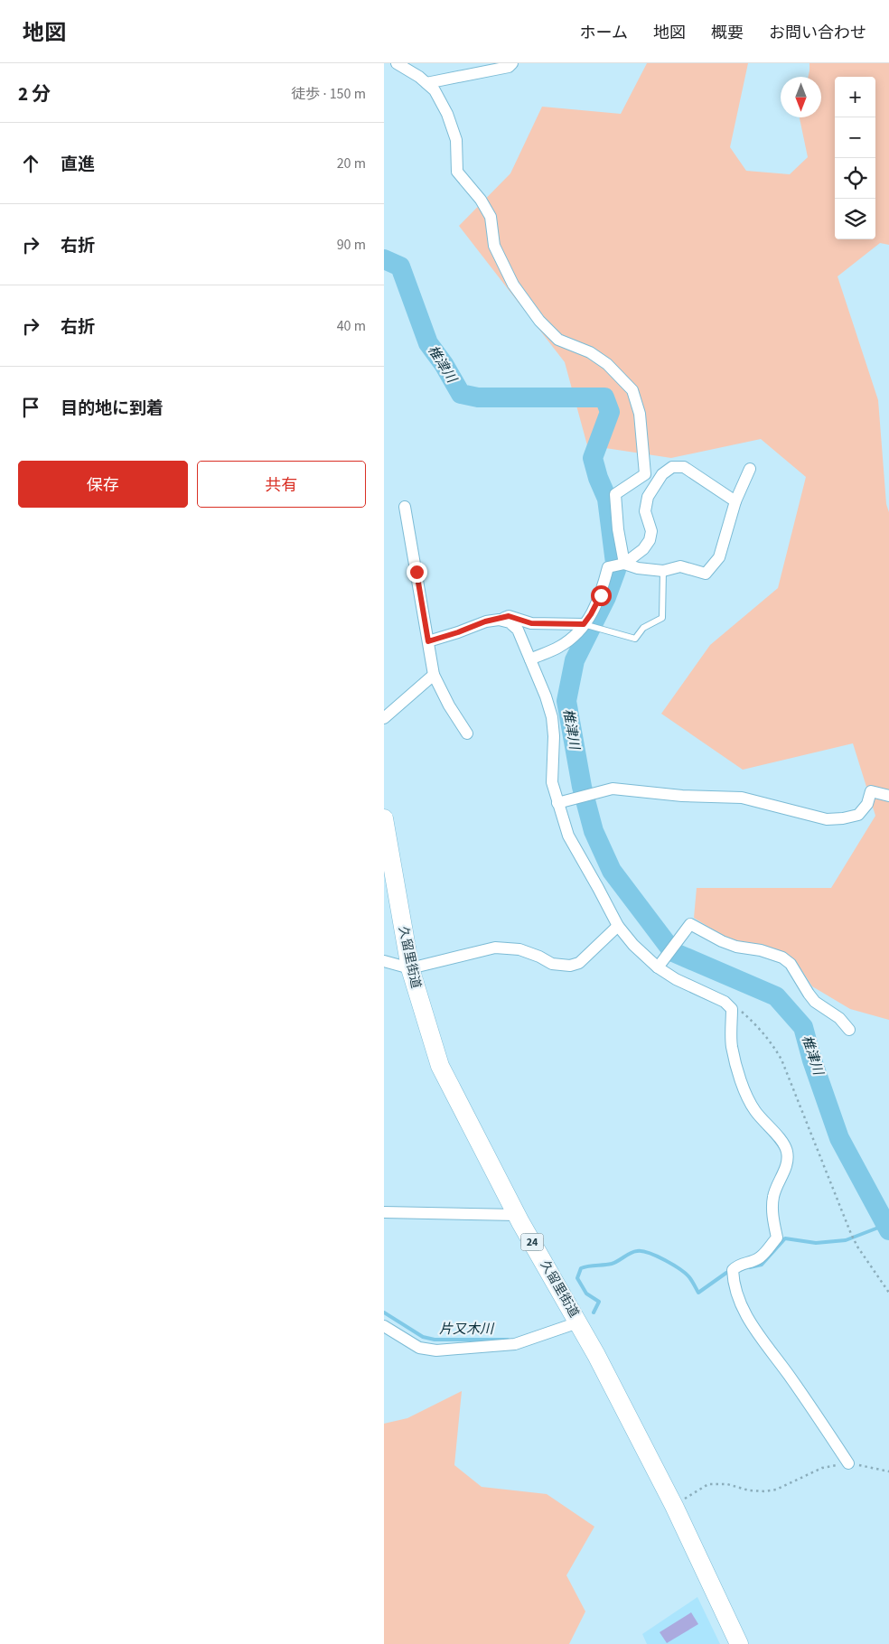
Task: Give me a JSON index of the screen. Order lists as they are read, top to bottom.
{
  "streets": {
    "main road": ["久留里街道", "24"]
  },
  "water": ["椎津川", "片又木川"],
  "north": "bottom",
  "page": {
    "header": "地図",
    "nav": [
      "ホーム",
      "地図",
      "概要",
      "お問い合わせ"
    ],
    "heading": ["2 分", "徒歩 · 150 m"],
    "map_buttons": ["+", "−"],
    "list": [
      ["直進", "20 m"],
      ["右折", "90 m"],
      ["右折", "40 m"],
      "目的地に到着"
    ],
    "buttons": ["保存", "共有"]
  }
}
